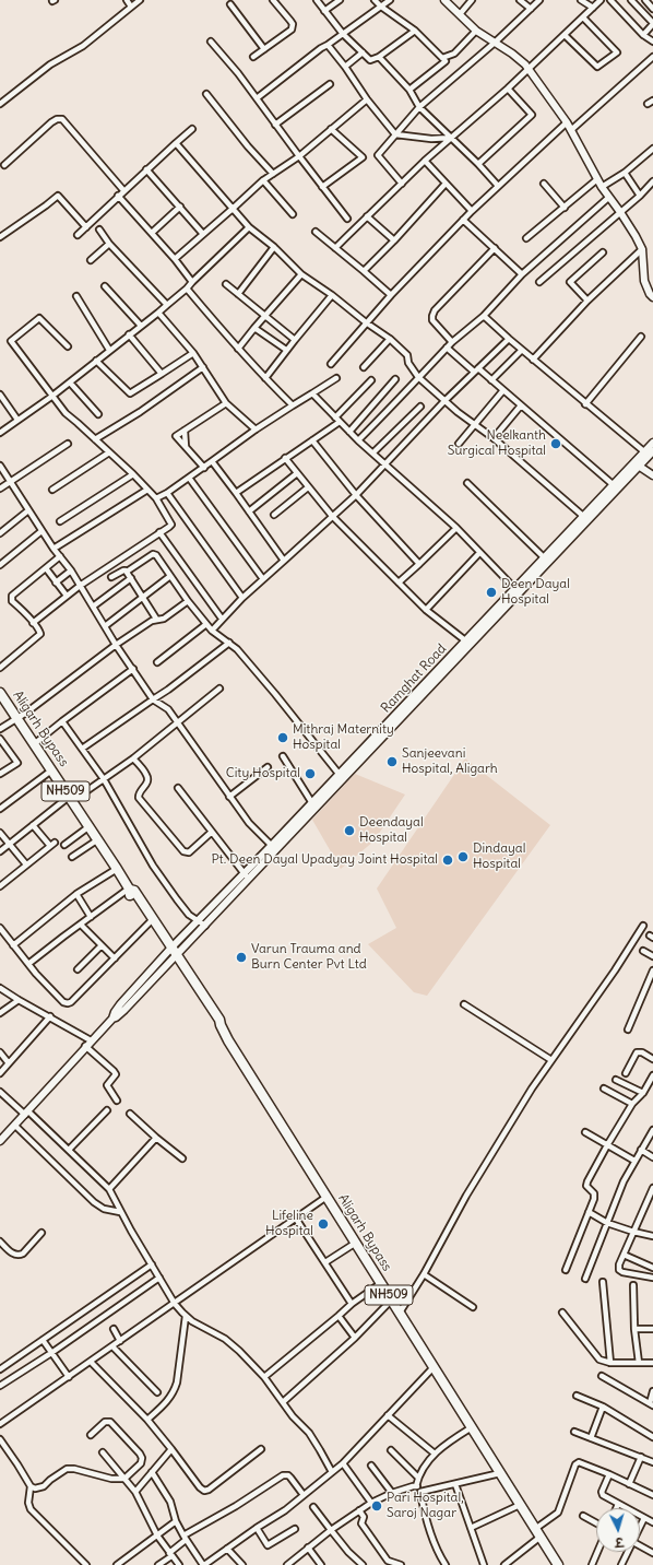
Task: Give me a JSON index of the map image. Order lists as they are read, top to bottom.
{
  "streets": {
    "highway": ["Aligarh Bypass", "NH509"],
    "main road": ["Ramghat Road"]
  },
  "crossings": [
    ["Ramghat Road", "Aligarh Bypass"]
  ],
  "places": [
    "Neelkanth Surgical Hospital",
    "Deen Dayal Hospital",
    "Mithraj Maternity Hospital",
    "Sanjeevani Hospital, Aligarh",
    "City Hospital",
    "Deendayal Hospital",
    "Dindayal Hospital",
    "Pt. Deen Dayal Upadyay Joint Hospital",
    "Varun Trauma and Burn Center Pvt Ltd",
    "Lifeline Hospital",
    "Pari Hospital, Saroj Nagar"
  ],
  "north": "bottom"
}
